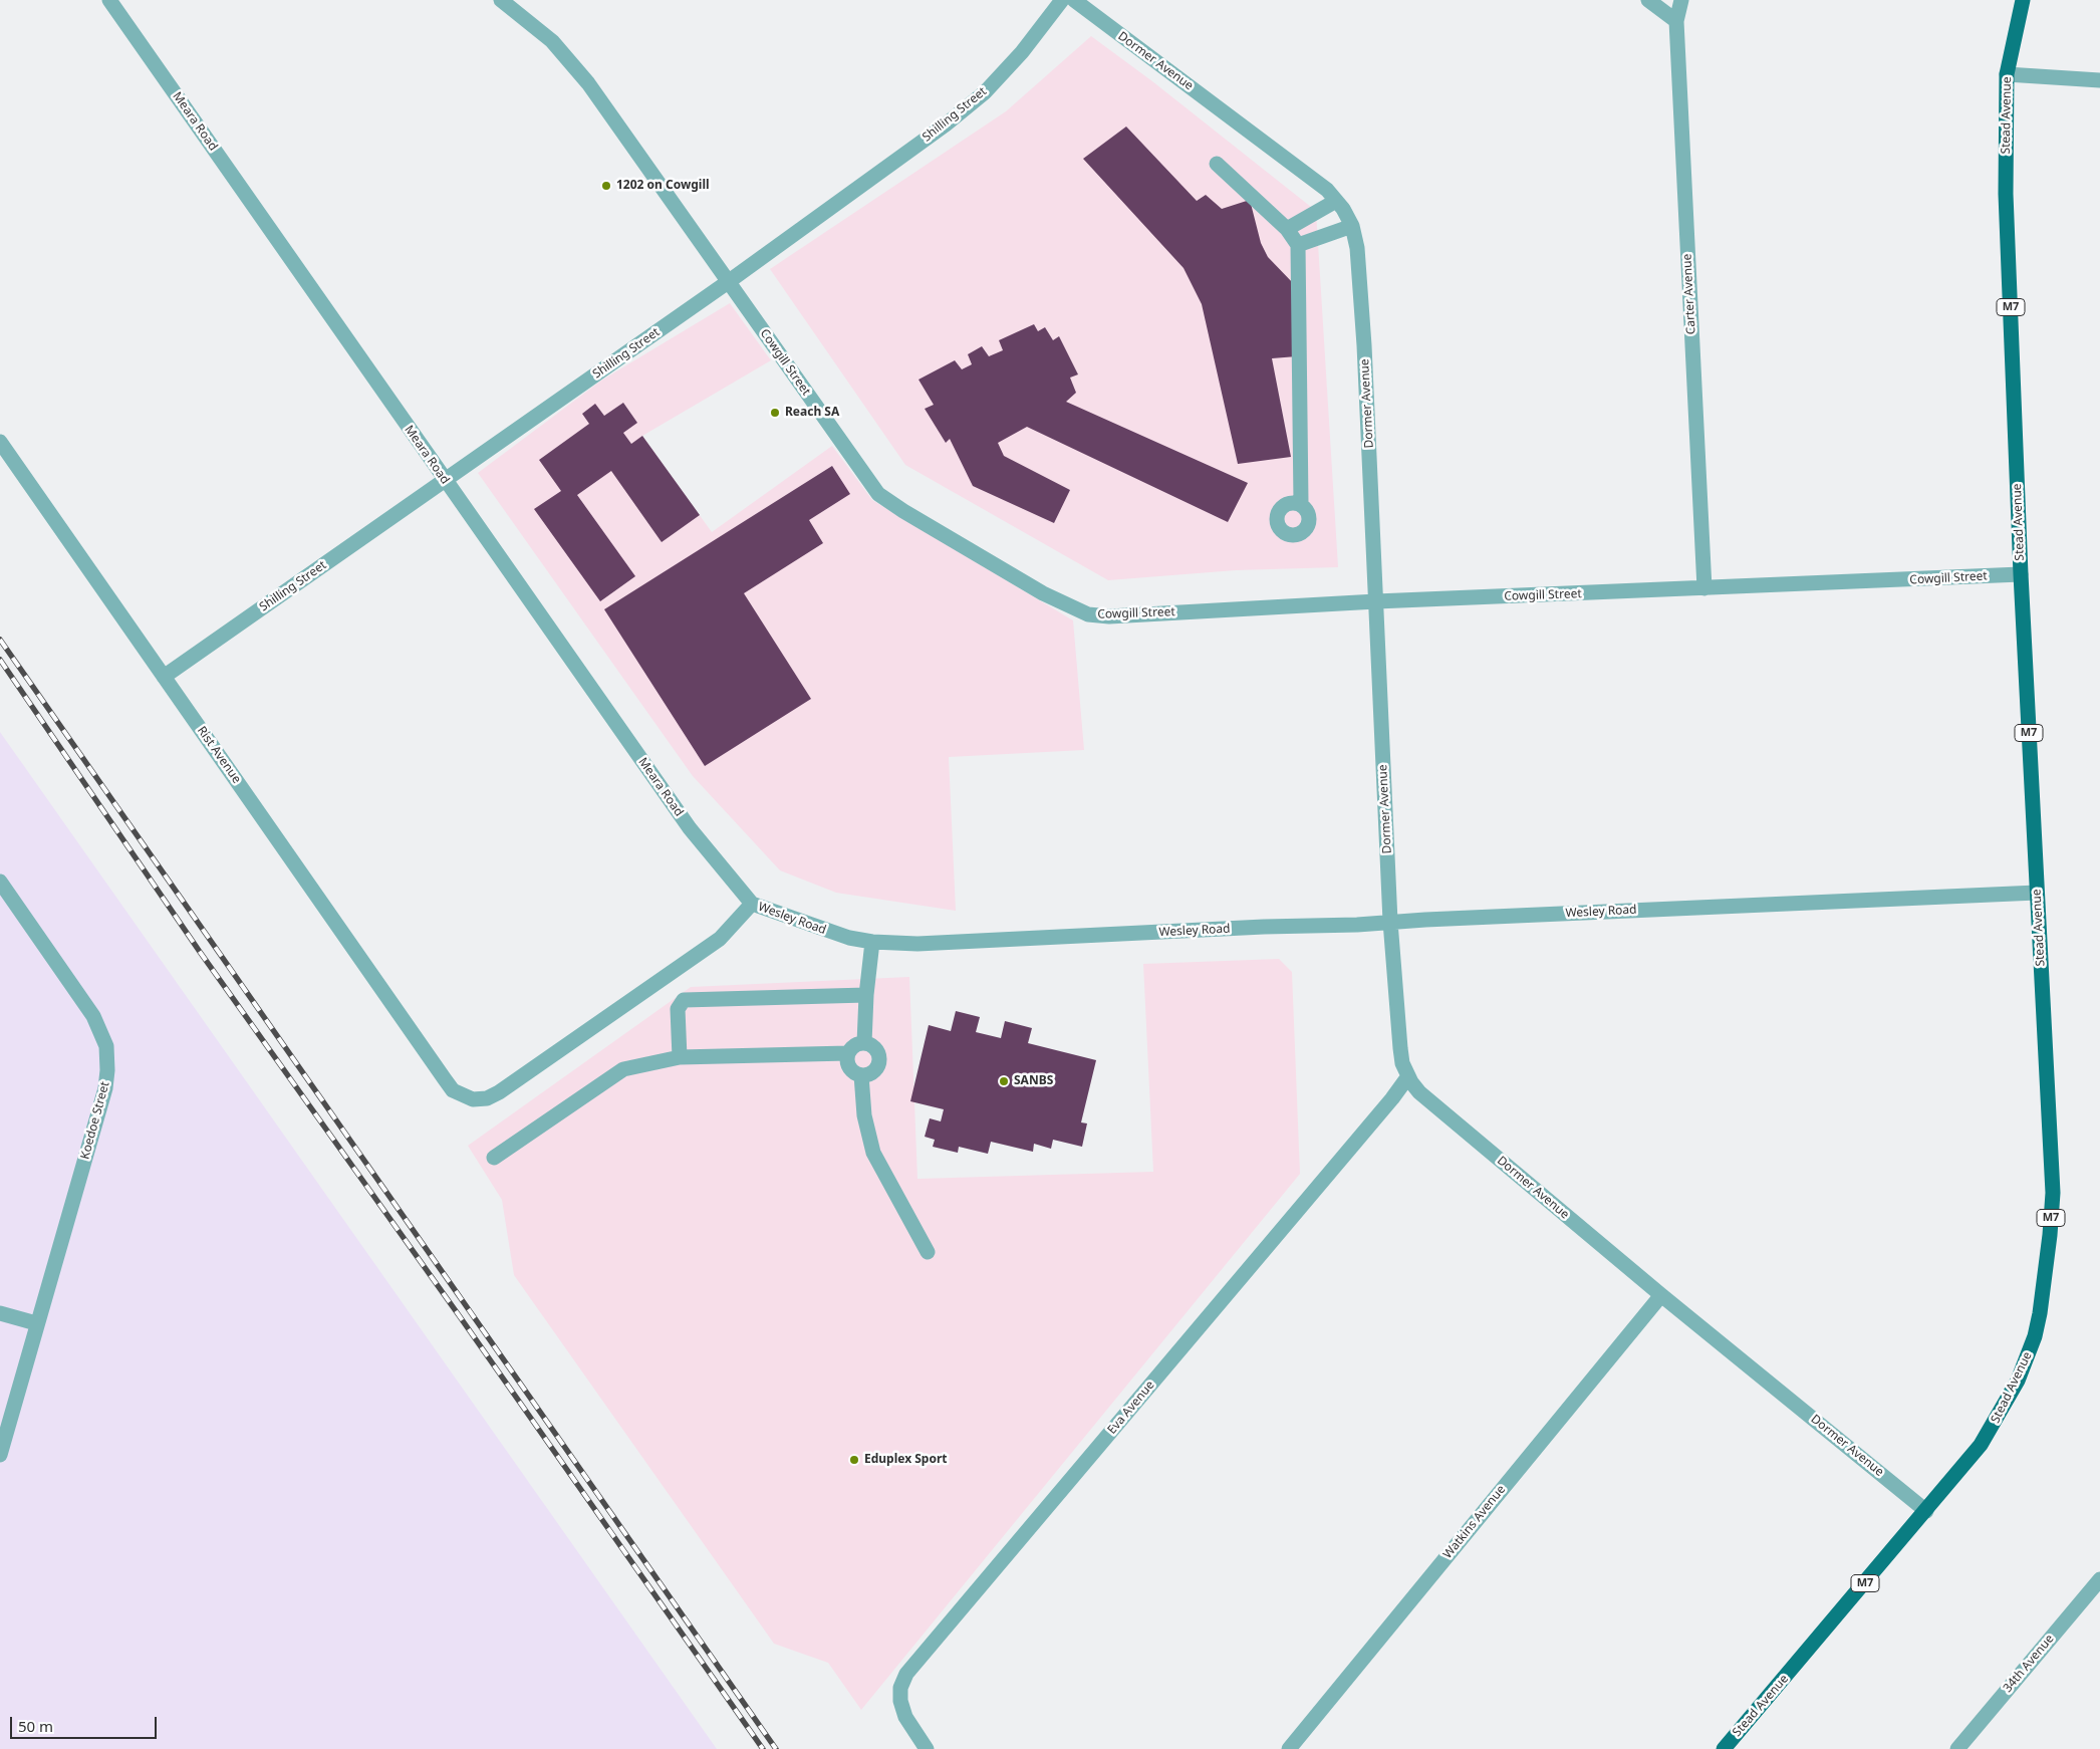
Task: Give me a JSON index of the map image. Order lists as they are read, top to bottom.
{
  "streets": {
    "main road": ["Stead Avenue", "M7"],
    "street": [
      "Dormer Avenue",
      "Shilling Street",
      "Meara Road",
      "Carter Avenue",
      "Cowgill Street",
      "Rist Avenue",
      "Wesley Road",
      "Koedoe Street",
      "Eva Avenue",
      "Watkins Avenue",
      "34th Avenue"
    ]
  },
  "crossings": [
    ["Dormer Avenue", "Stead Avenue"],
    ["Dormer Avenue", "Cowgill Street"],
    ["Dormer Avenue", "Wesley Road"],
    ["Dormer Avenue", "Eva Avenue"],
    ["Dormer Avenue", "Watkins Avenue"],
    ["Shilling Street", "Meara Road"],
    ["Shilling Street", "Cowgill Street"],
    ["Shilling Street", "Rist Avenue"],
    ["Stead Avenue", "Cowgill Street"],
    ["Stead Avenue", "Wesley Road"],
    ["Meara Road", "Wesley Road"],
    ["Carter Avenue", "Cowgill Street"],
    ["Rist Avenue", "Wesley Road"]
  ],
  "places": [
    "1202 on Cowgill",
    "Reach SA",
    "SANBS",
    "Eduplex Sport"
  ],
  "scale_bar": "50 m"
}
